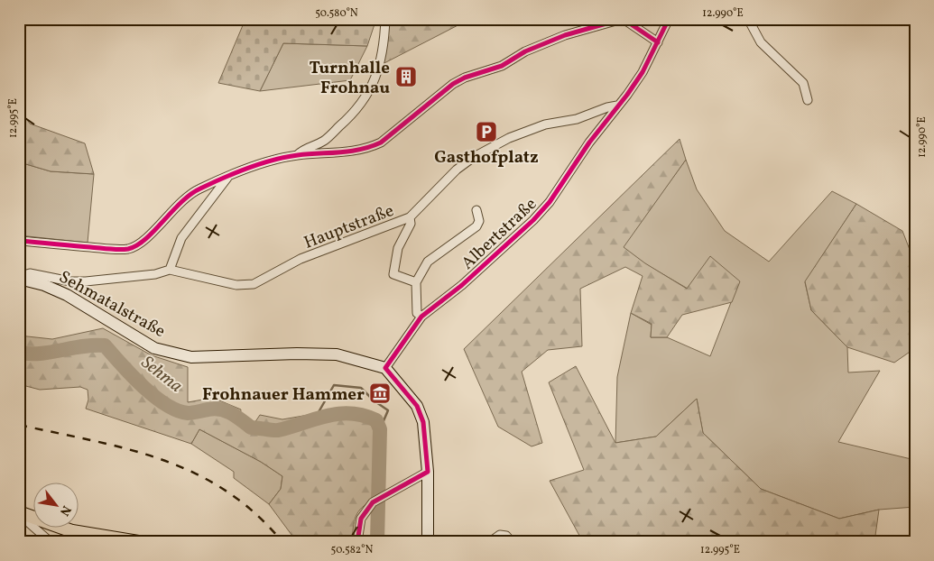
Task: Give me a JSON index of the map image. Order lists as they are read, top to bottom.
{
  "streets": {
    "main road": ["Sehmatalstraße"],
    "street": ["Hauptstraße", "Albertstraße"]
  },
  "crossings": [
    ["Hauptstraße", "Albertstraße"],
    ["Hauptstraße", "Sehmatalstraße"],
    ["Albertstraße", "Sehmatalstraße"]
  ],
  "water": ["Sehma"],
  "places": {
    "building": ["Turnhalle Frohnau"],
    "parking": ["Gasthofplatz"],
    "museum": ["Frohnauer Hammer"]
  },
  "north": "bottom right",
  "coordinates": [
    "50.580°N",
    "12.990°E",
    "12.995°E",
    "50.582°N"
  ]
}
